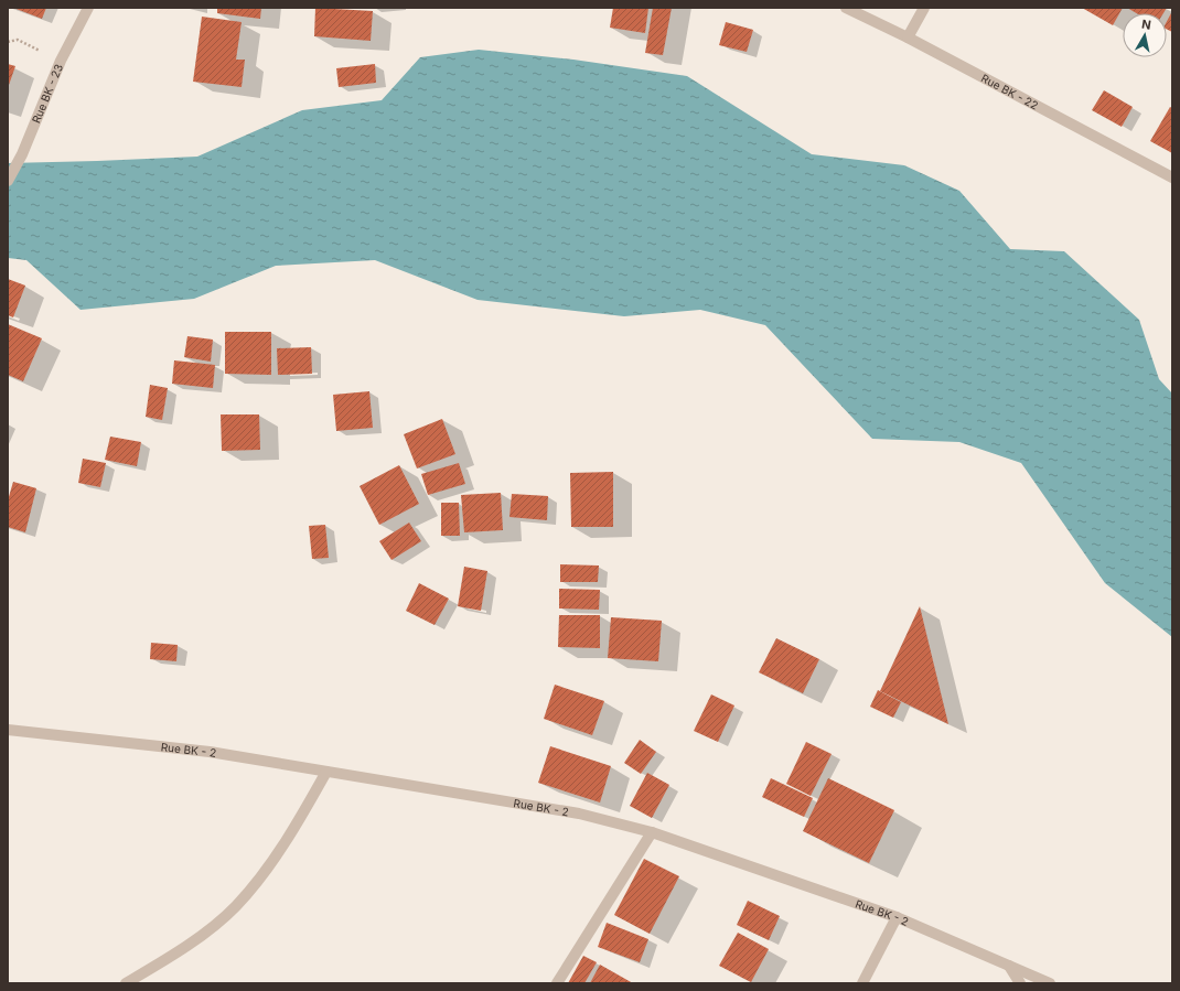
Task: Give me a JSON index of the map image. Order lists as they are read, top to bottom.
{
  "streets": {
    "street": ["Rue BK - 22", "Rue BK - 23", "Rue BK - 2"]
  },
  "north": "top"
}
